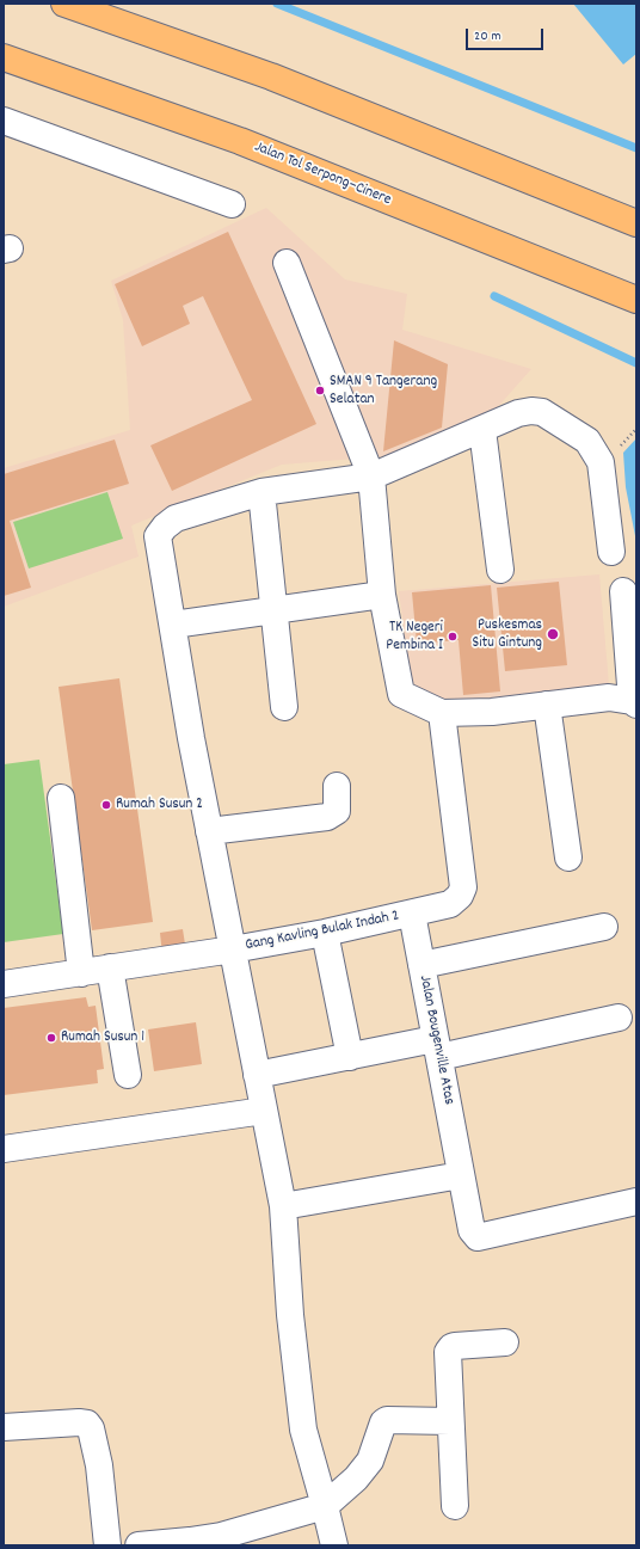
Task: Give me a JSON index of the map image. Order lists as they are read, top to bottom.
{
  "streets": {
    "highway": ["Jalan Tol Serpong–Cinere"],
    "street": ["Gang Kavling Bulak Indah 2", "Jalan Bougenville Atas"]
  },
  "crossings": [
    ["Gang Kavling Bulak Indah 2", "Jalan Bougenville Atas"]
  ],
  "places": [
    "SMAN 9 Tangerang Selatan",
    "Puskesmas Situ Gintung",
    "TK Negeri Pembina I",
    "Rumah Susun 2",
    "Rumah Susun 1"
  ],
  "scale_bar": "20 m"
}
